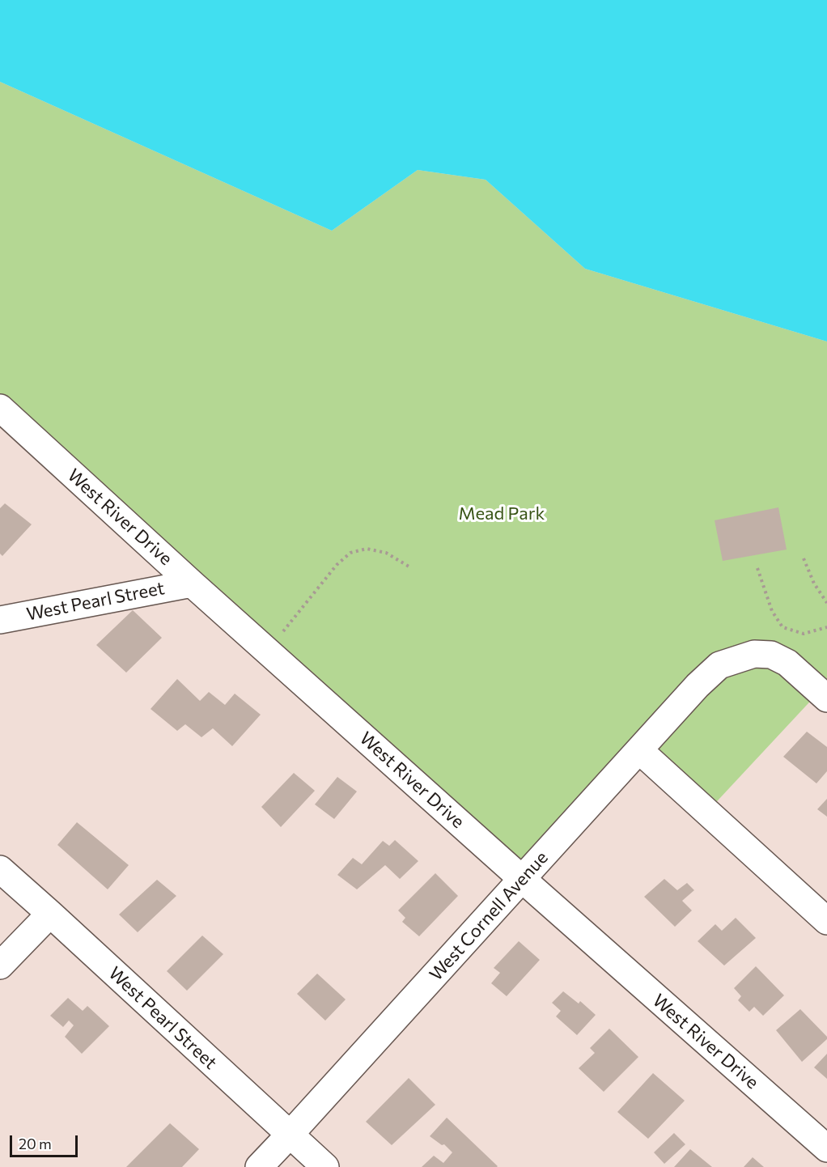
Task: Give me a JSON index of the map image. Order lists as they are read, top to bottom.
{
  "streets": {
    "street": ["West River Drive", "West Pearl Street", "West Cornell Avenue"]
  },
  "crossings": [
    ["West River Drive", "West Pearl Street"],
    ["West River Drive", "West Cornell Avenue"],
    ["West Pearl Street", "West Cornell Avenue"]
  ],
  "parks": ["Mead Park"],
  "scale_bar": "20 m"
}
